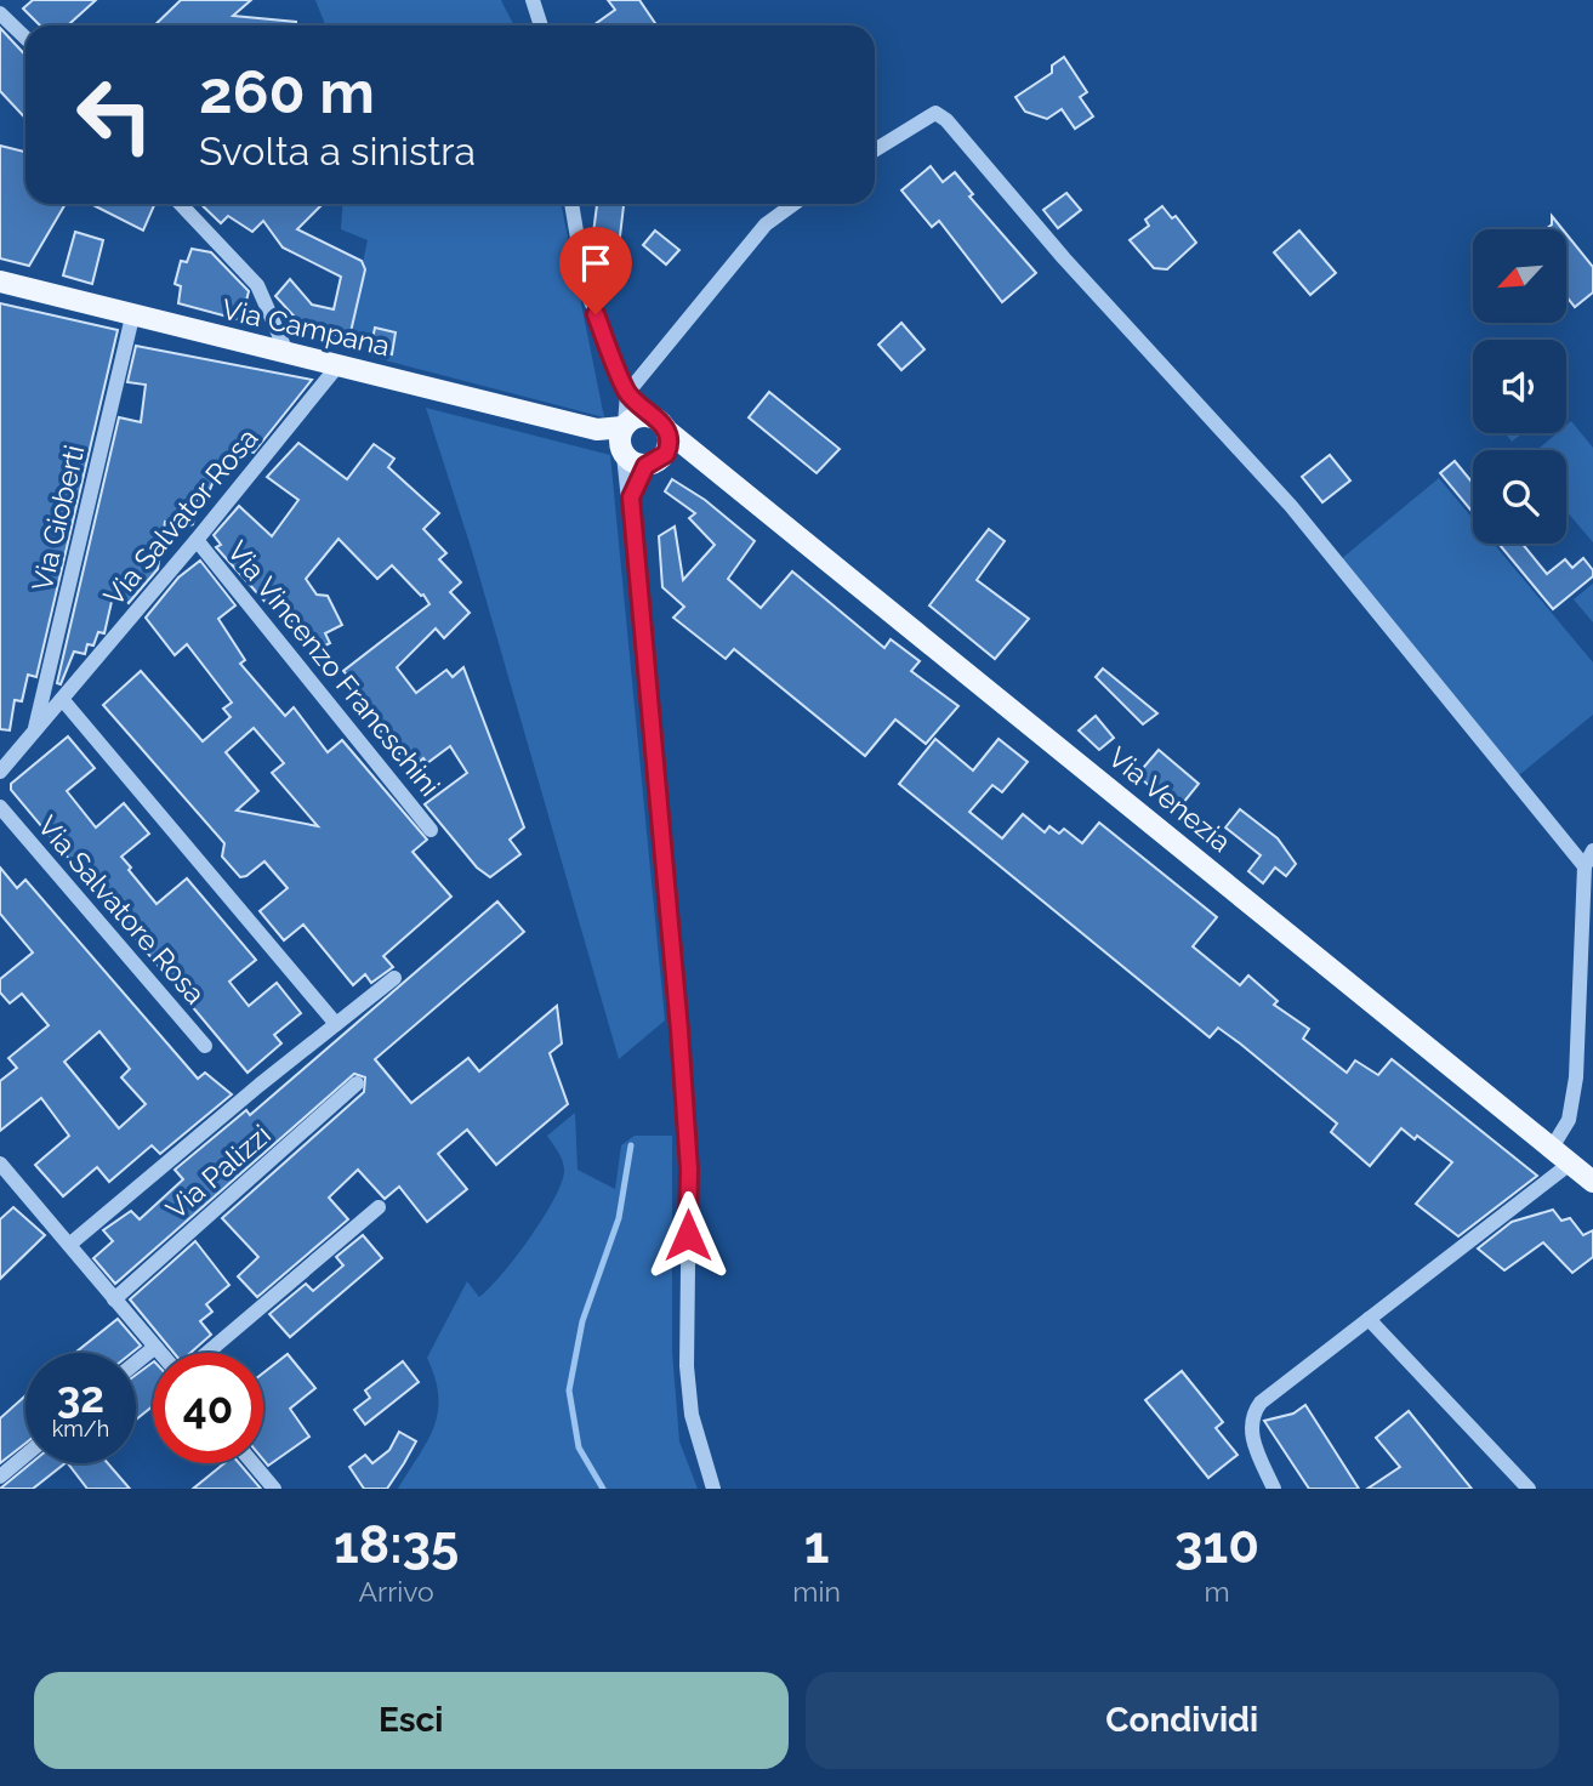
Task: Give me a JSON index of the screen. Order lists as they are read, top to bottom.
{
  "streets": {
    "main road": ["Via Campana", "Via Venezia"],
    "street": [
      "Via Salvator Rosa",
      "Via Gioberti",
      "Via Vincenzo Francschini",
      "Via Salvatore Rosa",
      "Via Palizzi"
    ]
  },
  "crossings": [
    ["Via Campana", "Via Salvator Rosa"],
    ["Via Campana", "Via Gioberti"],
    ["Via Salvator Rosa", "Via Gioberti"],
    ["Via Salvator Rosa", "Via Vincenzo Francschini"]
  ],
  "north": "bottom left",
  "page": {
    "turn": ["260 m", "Svolta a sinistra"],
    "speed": "32 km/h",
    "limit": "40",
    "eta": [
      "18:35",
      "Arrivo",
      "1",
      "min",
      "310",
      "m"
    ],
    "buttons": ["Esci", "Condividi"]
  }
}
